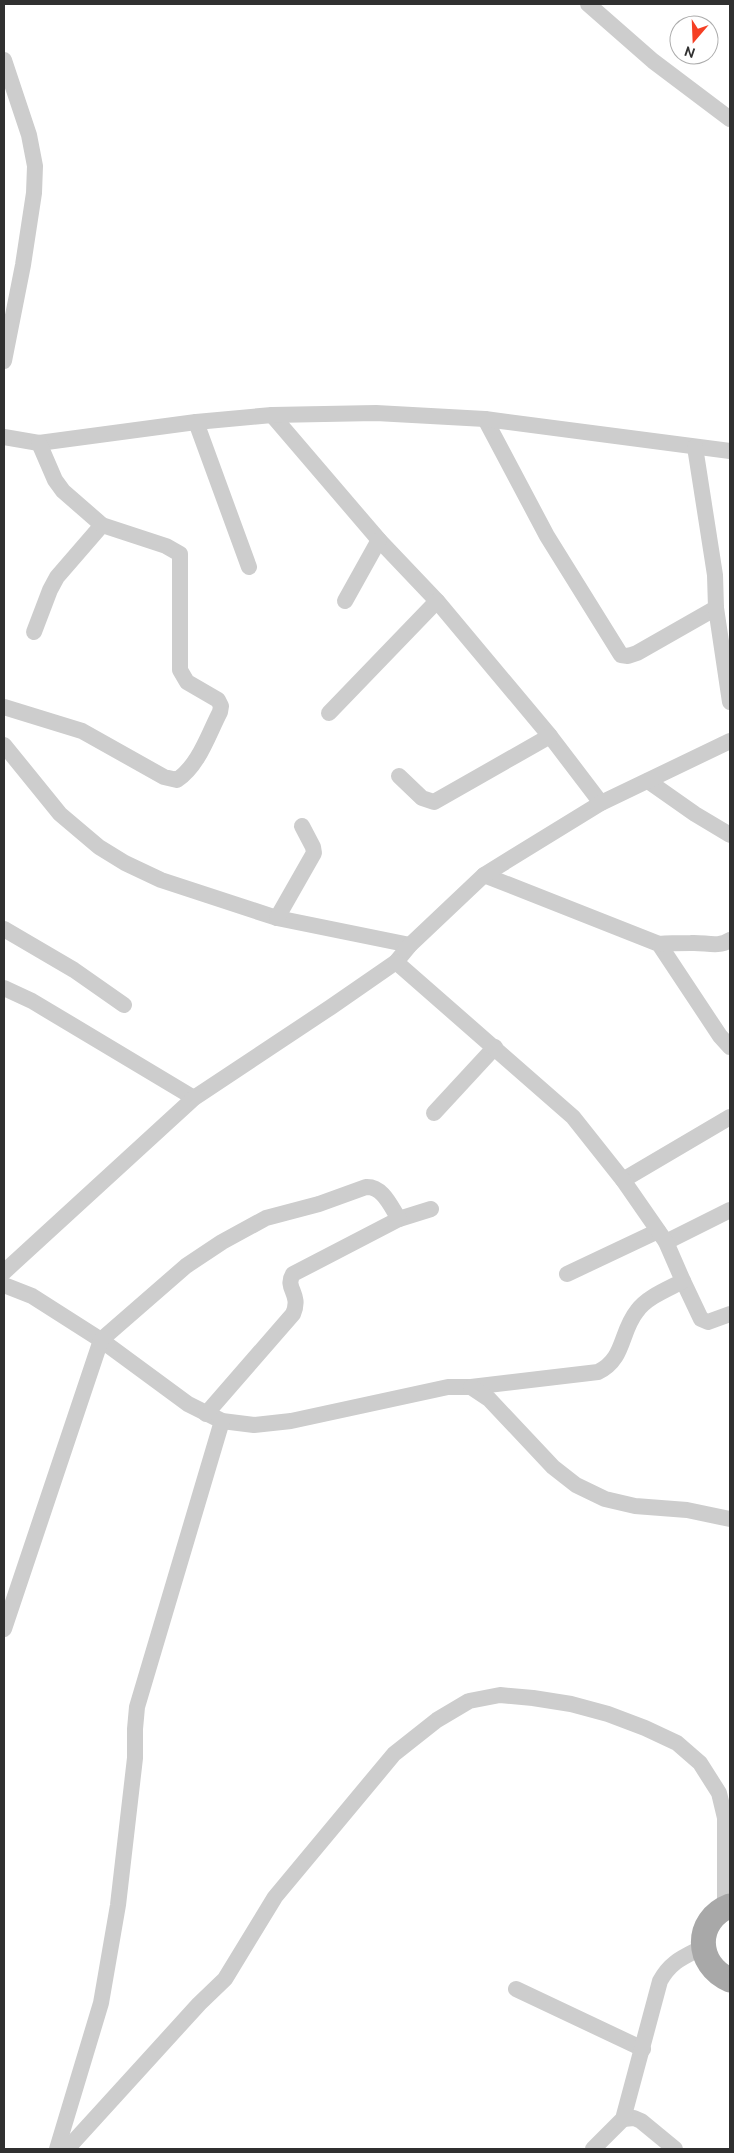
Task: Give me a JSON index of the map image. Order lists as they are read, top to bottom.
{
  "north": "bottom"
}
